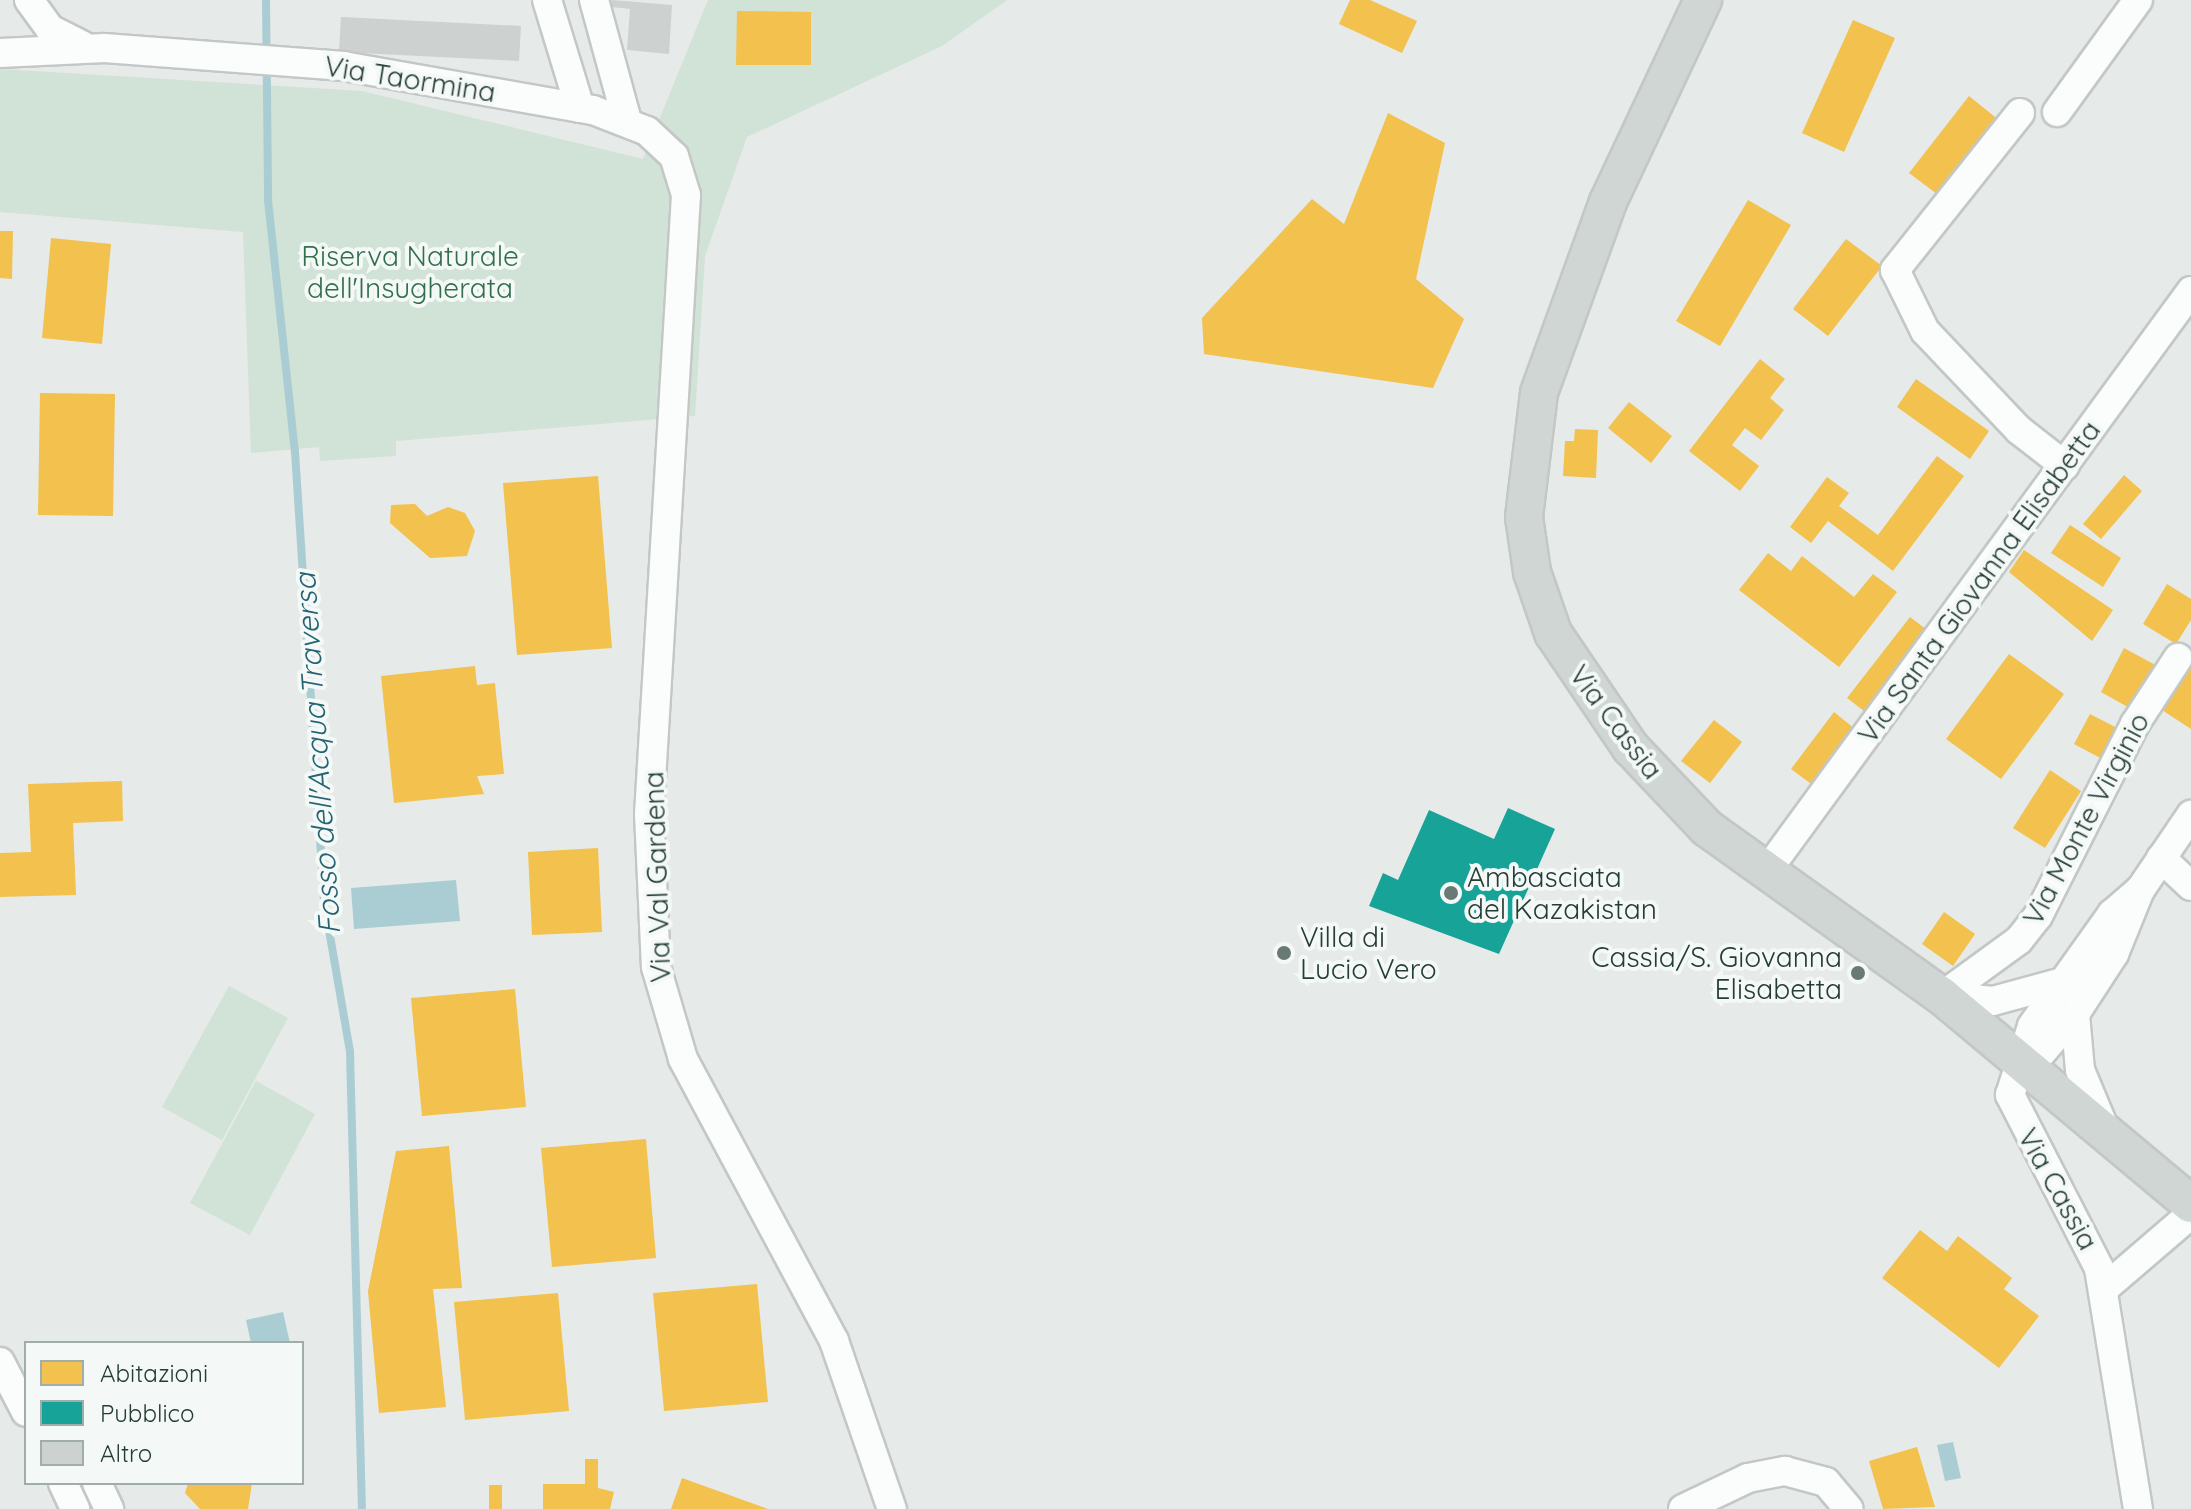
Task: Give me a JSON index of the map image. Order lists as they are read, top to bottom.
{
  "streets": {
    "main road": ["Via Cassia"],
    "street": [
      "Via Taormina",
      "Via Santa Giovanna Elisabetta",
      "Via Monte Virginio",
      "Via Val Gardena"
    ]
  },
  "crossings": [
    ["Via Taormina", "Via Val Gardena"],
    ["Via Santa Giovanna Elisabetta", "Via Cassia"],
    ["Via Cassia", "Via Monte Virginio"]
  ],
  "water": ["Fosso dell'Acqua Traversa"],
  "parks": ["Riserva Naturale dell'Insugherata"],
  "places": ["Ambasciata del Kazakistan", "Villa di Lucio Vero", "Cassia/S. Giovanna Elisabetta"],
  "legend": ["Abitazioni", "Pubblico", "Altro"]
}
